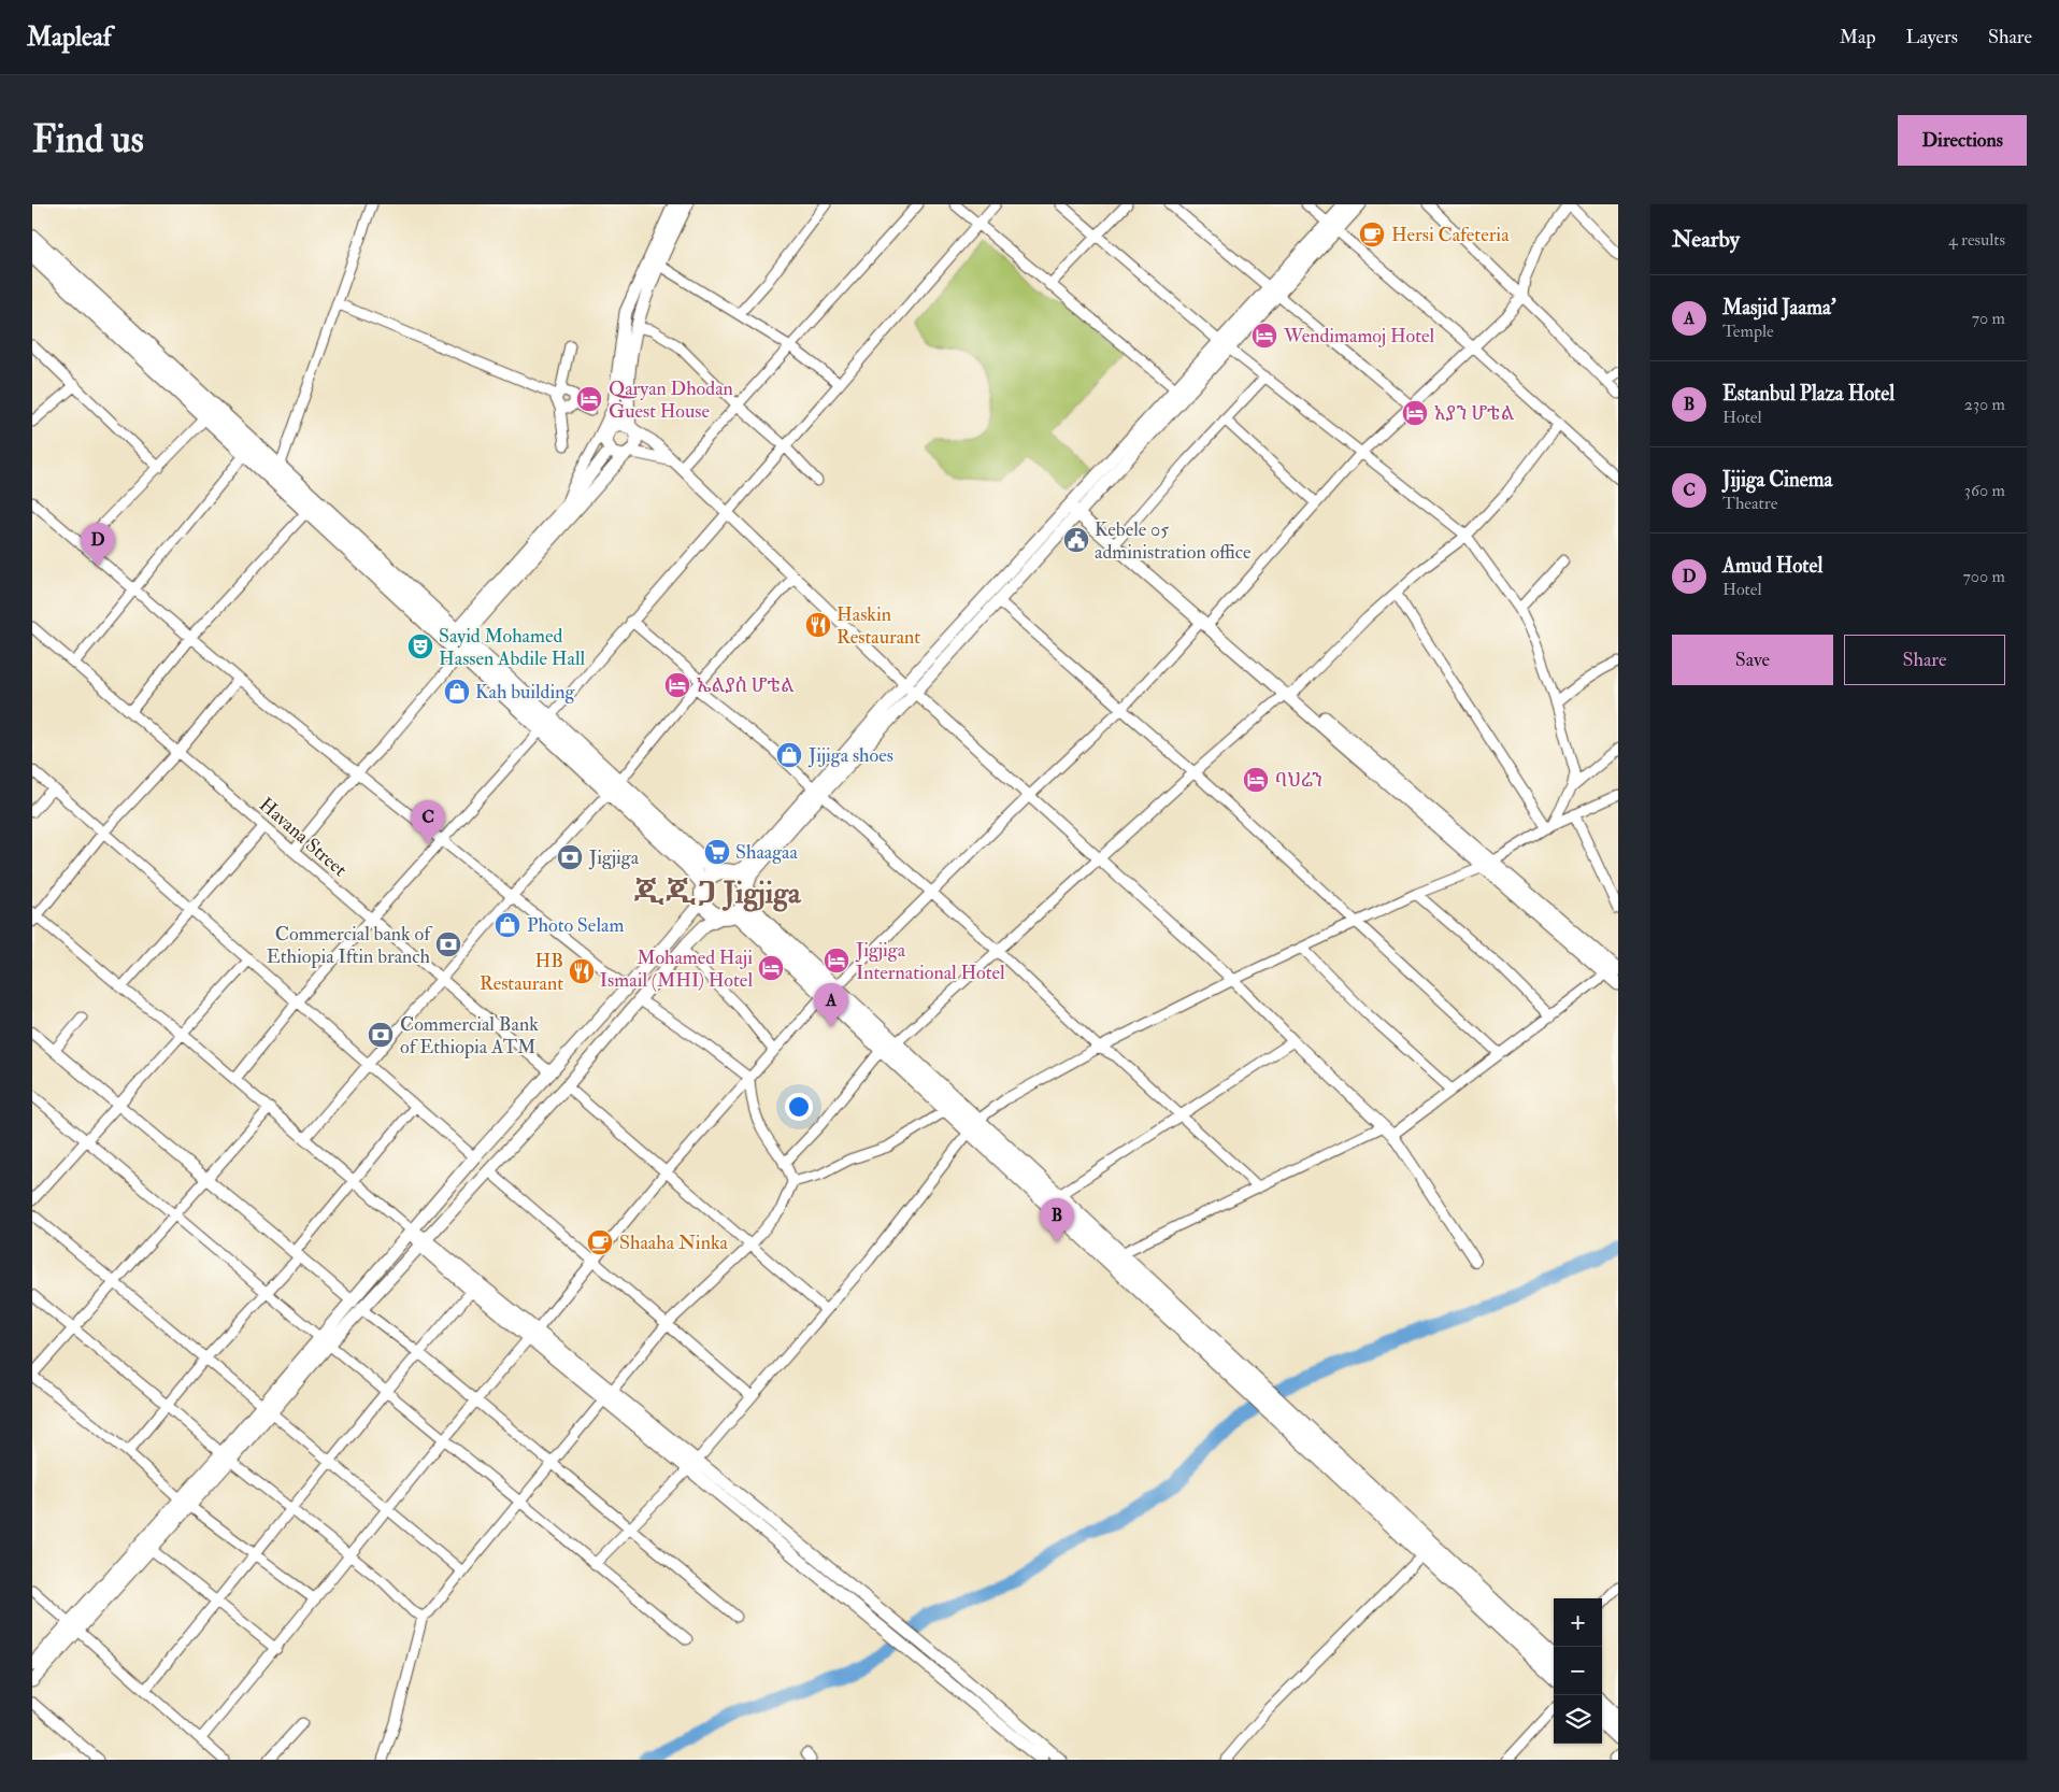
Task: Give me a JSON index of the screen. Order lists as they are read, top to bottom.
{
  "streets": {
    "street": ["Havana Street"]
  },
  "districts": ["ጂጂጋ Jigjiga"],
  "places": {
    "cafe": ["Hersi Cafeteria", "Shaaha Ninka"],
    "hotel": [
      "Wendimamoj Hotel",
      "Qaryan Dhodan Guest House",
      "አያን ሆቴል",
      "ኤልያስ ሆቴል",
      "ባህሬን",
      "Jigjiga International Hotel",
      "Mohamed Haji Ismail (MHI) Hotel"
    ],
    "public building": ["Kebele 05 administration office"],
    "restaurant": ["Haskin Restaurant", "HB Restaurant"],
    "theatre": ["Sayid Mohamed Hassen Abdile Hall"],
    "shop": ["Kah building", "Jijiga shoes", "Photo Selam"],
    "supermarket": ["Shaagaa"],
    "bank": ["Jigjiga", "Commercial bank of Ethiopia Iftin branch", "Commercial Bank of Ethiopia ATM"]
  },
  "page": {
    "header": "Mapleaf",
    "nav": ["Map", "Layers", "Share"],
    "buttons": [
      "Directions",
      ["Save", "Share"]
    ],
    "title": "Find us",
    "heading": ["Nearby", "4 results"],
    "list": [
      {
        "mark": "A",
        "name": "Masjid Jaama'",
        "note": "Temple",
        "value": "70 m"
      },
      {
        "mark": "B",
        "name": "Estanbul Plaza Hotel",
        "note": "Hotel",
        "value": "230 m"
      },
      {
        "mark": "C",
        "name": "Jijiga Cinema",
        "note": "Theatre",
        "value": "360 m"
      },
      {
        "mark": "D",
        "name": "Amud Hotel",
        "note": "Hotel",
        "value": "700 m"
      }
    ],
    "pins": [
      "D",
      "C",
      "A",
      "B"
    ],
    "map_buttons": ["+", "−"]
  }
}
